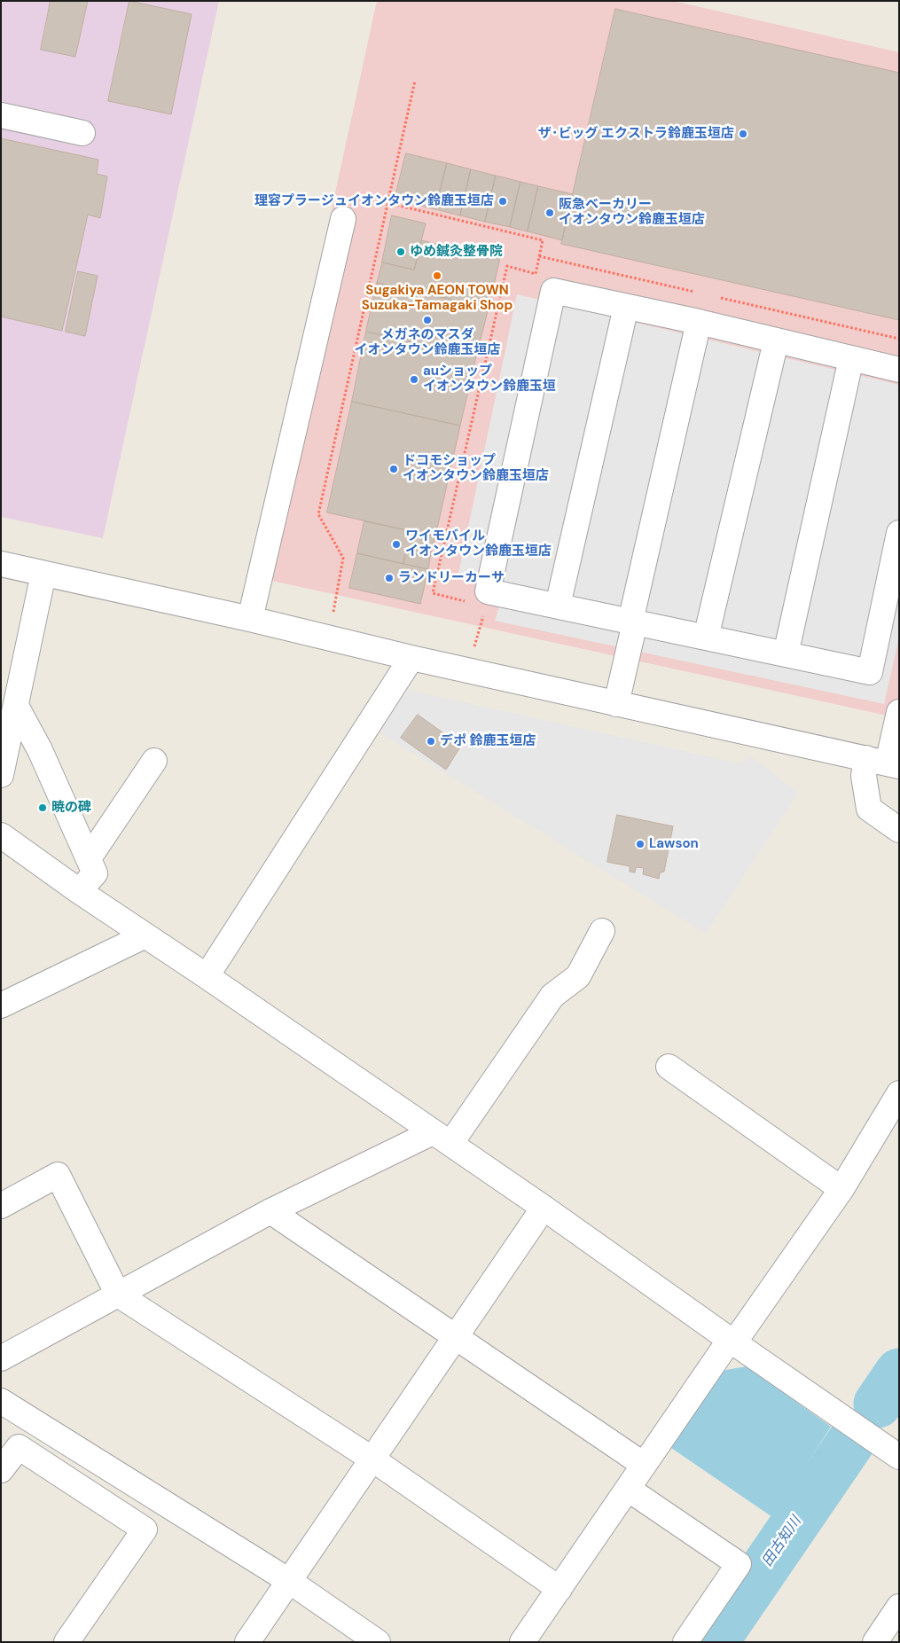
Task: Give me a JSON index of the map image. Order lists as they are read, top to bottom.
{
  "water": ["田古知川"],
  "places": [
    "ザ･ビッグ エクストラ鈴鹿玉垣店",
    "理容プラージュイオンタウン鈴鹿玉垣店",
    "阪急ベーカリー イオンタウン鈴鹿玉垣店",
    "ゆめ鍼灸整骨院",
    "Sugakiya AEON TOWN Suzuka-Tamagaki Shop",
    "メガネのマスダ イオンタウン鈴鹿玉垣店",
    "auショップ イオンタウン鈴鹿玉垣",
    "ドコモショップ イオンタウン鈴鹿玉垣店",
    "ワイモバイル イオンタウン鈴鹿玉垣店",
    "ランドリーカーサ",
    "デポ 鈴鹿玉垣店",
    "暁の碑",
    "Lawson"
  ]
}
